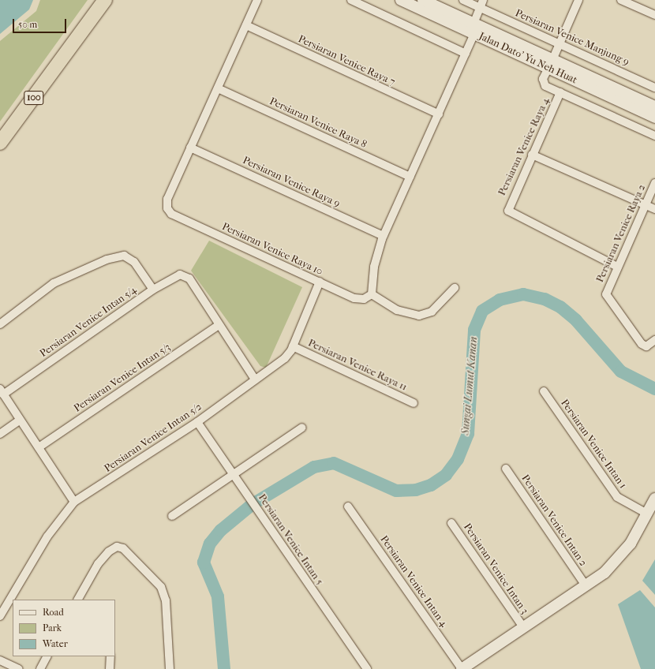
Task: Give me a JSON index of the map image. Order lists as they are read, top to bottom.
{
  "streets": {
    "highway": ["100"],
    "main road": ["Jalan Dato' Yu Neh Huat"],
    "street": [
      "Persiaran Venice Manjung 9",
      "Persiaran Venice Raya 7",
      "Persiaran Venice Raya 8",
      "Persiaran Venice Raya 4",
      "Persiaran Venice Raya 9",
      "Persiaran Venice Raya 2",
      "Persiaran Venice Raya 10",
      "Persiaran Venice Intan 5/4",
      "Persiaran Venice Raya 11",
      "Persiaran Venice Intan 5/3",
      "Persiaran Venice Intan 5/2",
      "Persiaran Venice Intan 1",
      "Persiaran Venice Intan 2",
      "Persiaran Venice Intan 5",
      "Persiaran Venice Intan 3",
      "Persiaran Venice Intan 4"
    ]
  },
  "crossings": [
    ["Persiaran Venice Raya 4", "Persiaran Venice Raya 2"],
    ["Persiaran Venice Raya 9", "Persiaran Venice Raya 10"],
    ["Persiaran Venice Raya 10", "Persiaran Venice Intan 5/2"],
    ["Persiaran Venice Intan 5/4", "Persiaran Venice Intan 5/3"],
    ["Persiaran Venice Raya 11", "Persiaran Venice Intan 5/2"],
    ["Persiaran Venice Intan 5/2", "Persiaran Venice Intan 5"]
  ],
  "water": ["Sungai Lumut Kanan"],
  "legend": ["Road", "Park", "Water"],
  "scale_bar": "50 m"
}
